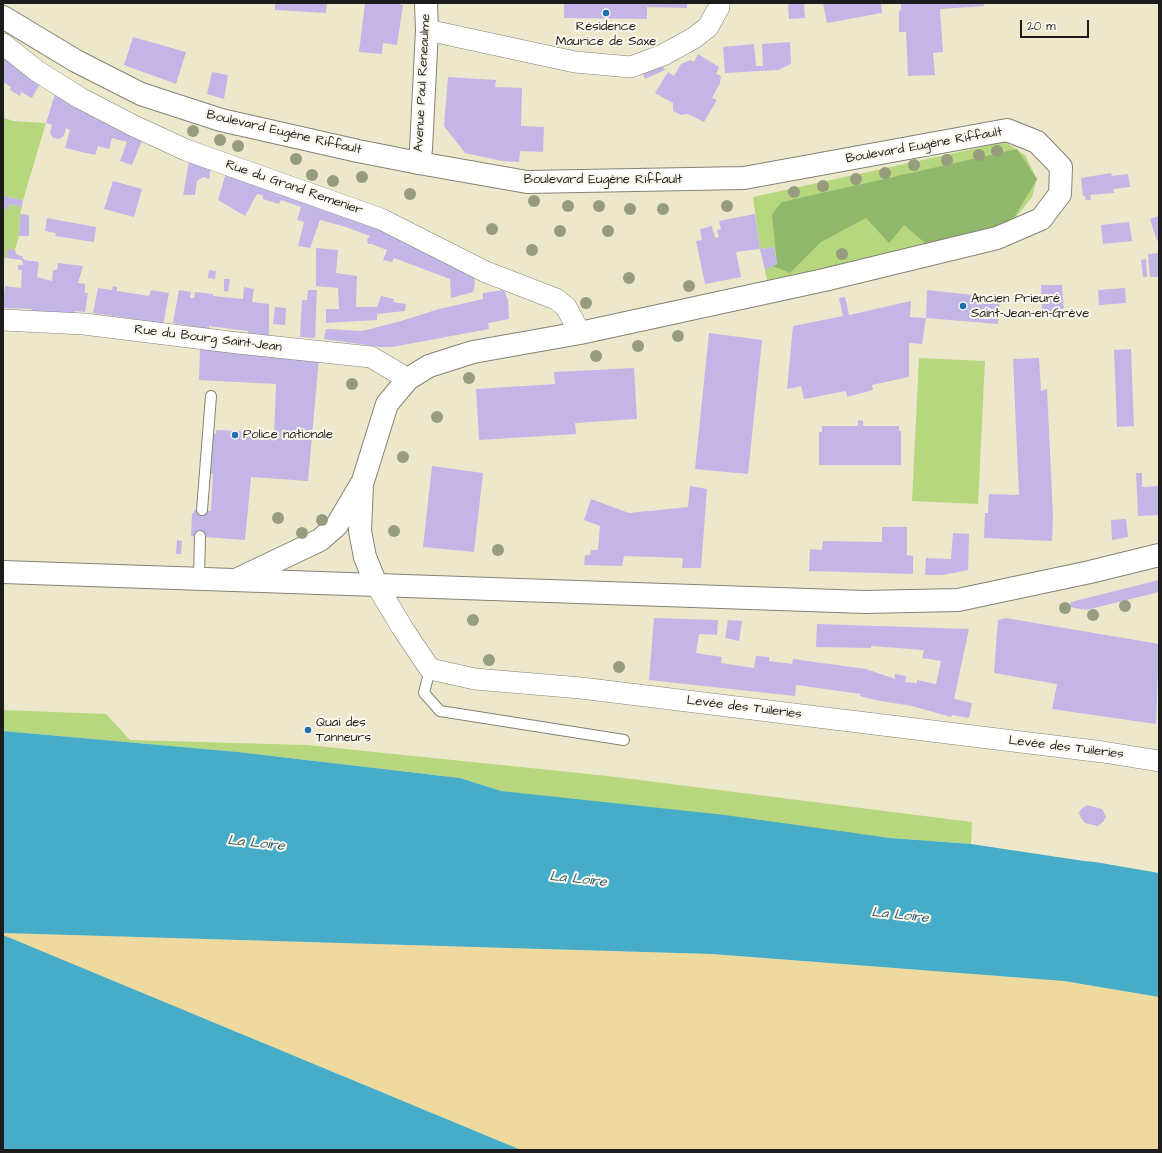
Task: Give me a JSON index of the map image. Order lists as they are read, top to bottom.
{
  "streets": {
    "main road": ["Avenue Paul Reneaulme", "Boulevard Eugène Riffault"],
    "street": ["Rue du Grand Remenier", "Rue du Bourg Saint-Jean", "Levée des Tuileries"]
  },
  "crossings": [
    ["Avenue Paul Reneaulme", "Boulevard Eugène Riffault"],
    ["Boulevard Eugène Riffault", "Rue du Grand Remenier"],
    ["Boulevard Eugène Riffault", "Rue du Bourg Saint-Jean"]
  ],
  "water": ["La Loire"],
  "places": [
    "Résidence Maurice de Saxe",
    "Ancien Prieuré Saint-Jean-en-Grève",
    "Police nationale",
    "Quai des Tanneurs"
  ],
  "scale_bar": "20 m"
}
